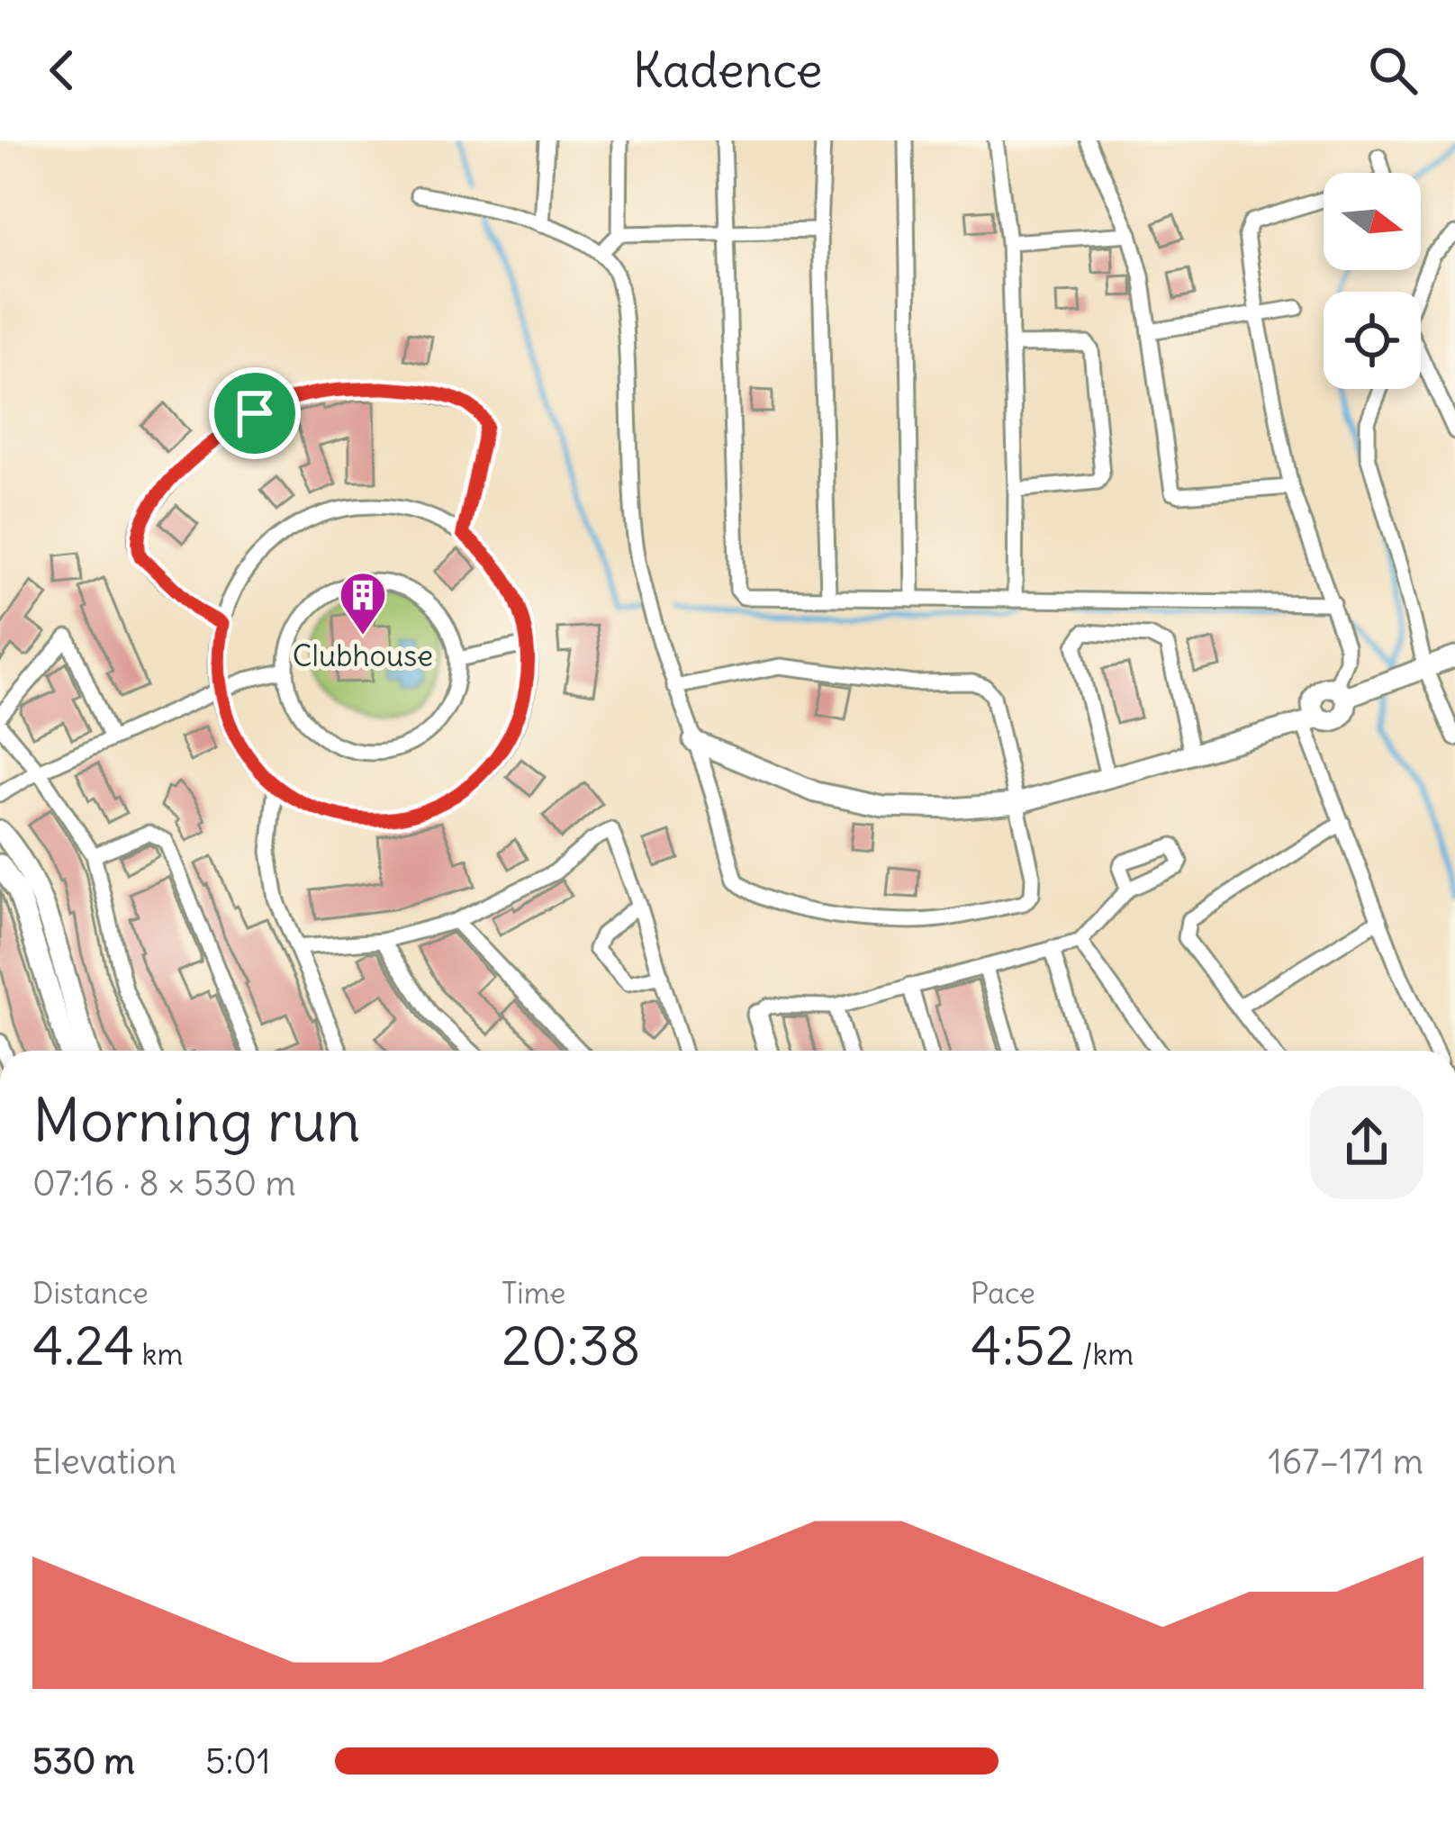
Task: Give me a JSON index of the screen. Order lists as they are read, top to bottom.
{
  "places": {
    "building": ["Clubhouse"]
  },
  "north": "right",
  "page": {
    "header": "Kadence",
    "heading": ["Morning run", "07:16 · 8 × 530 m"],
    "stats": [
      ["Distance", "4.24 km"],
      ["Time", "20:38"],
      ["Pace", "4:52 /km"]
    ],
    "chart": ["Elevation", "167–171 m"],
    "list": [
      {
        "name": "530 m",
        "note": "5:01"
      }
    ]
  }
}
